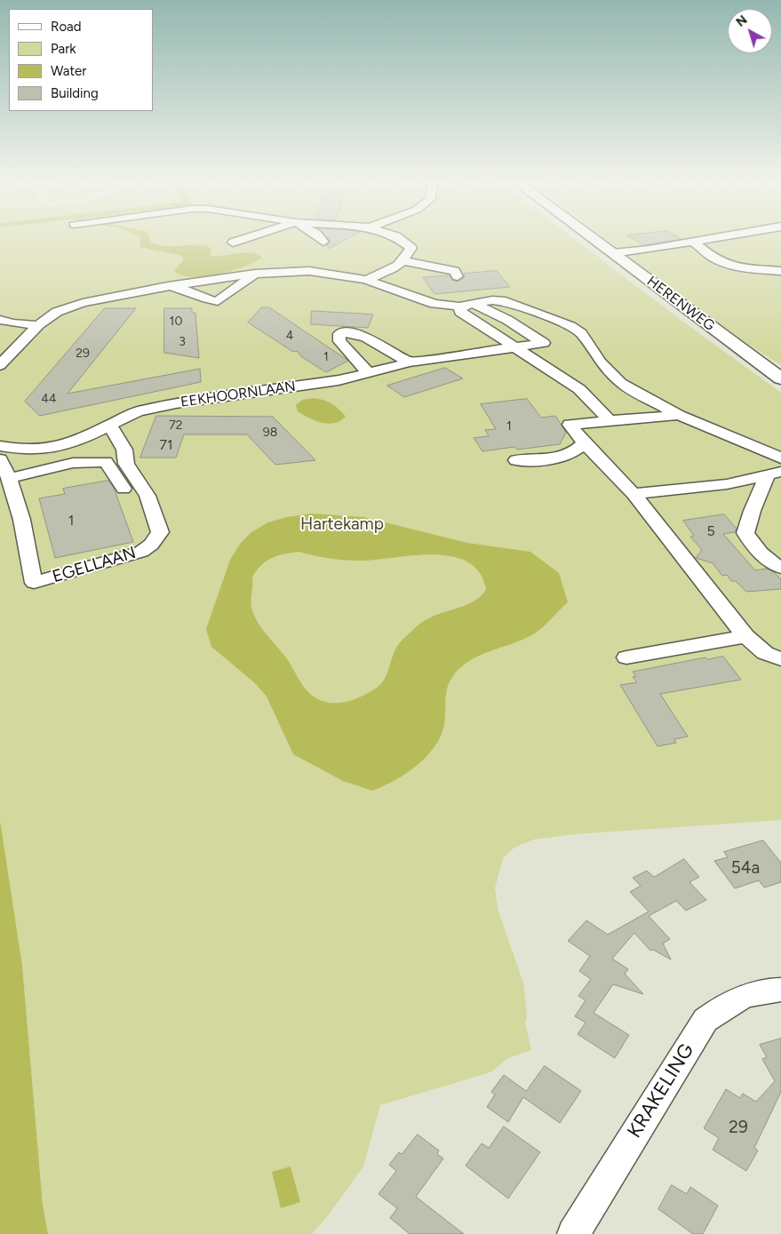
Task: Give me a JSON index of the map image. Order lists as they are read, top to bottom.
{
  "streets": {
    "main road": ["HERENWEG"],
    "street": ["EEKHOORNLAAN", "EGELLAAN", "KRAKELING"]
  },
  "crossings": [
    ["EEKHOORNLAAN", "EGELLAAN"]
  ],
  "parks": ["Hartekamp"],
  "house_numbers": [
    "10",
    "4",
    "3",
    "29",
    "1",
    "44",
    "72",
    "1",
    "98",
    "71",
    "1",
    "5",
    "54a",
    "29"
  ],
  "legend": [
    "Road",
    "Park",
    "Water",
    "Building"
  ],
  "north": "top left"
}
